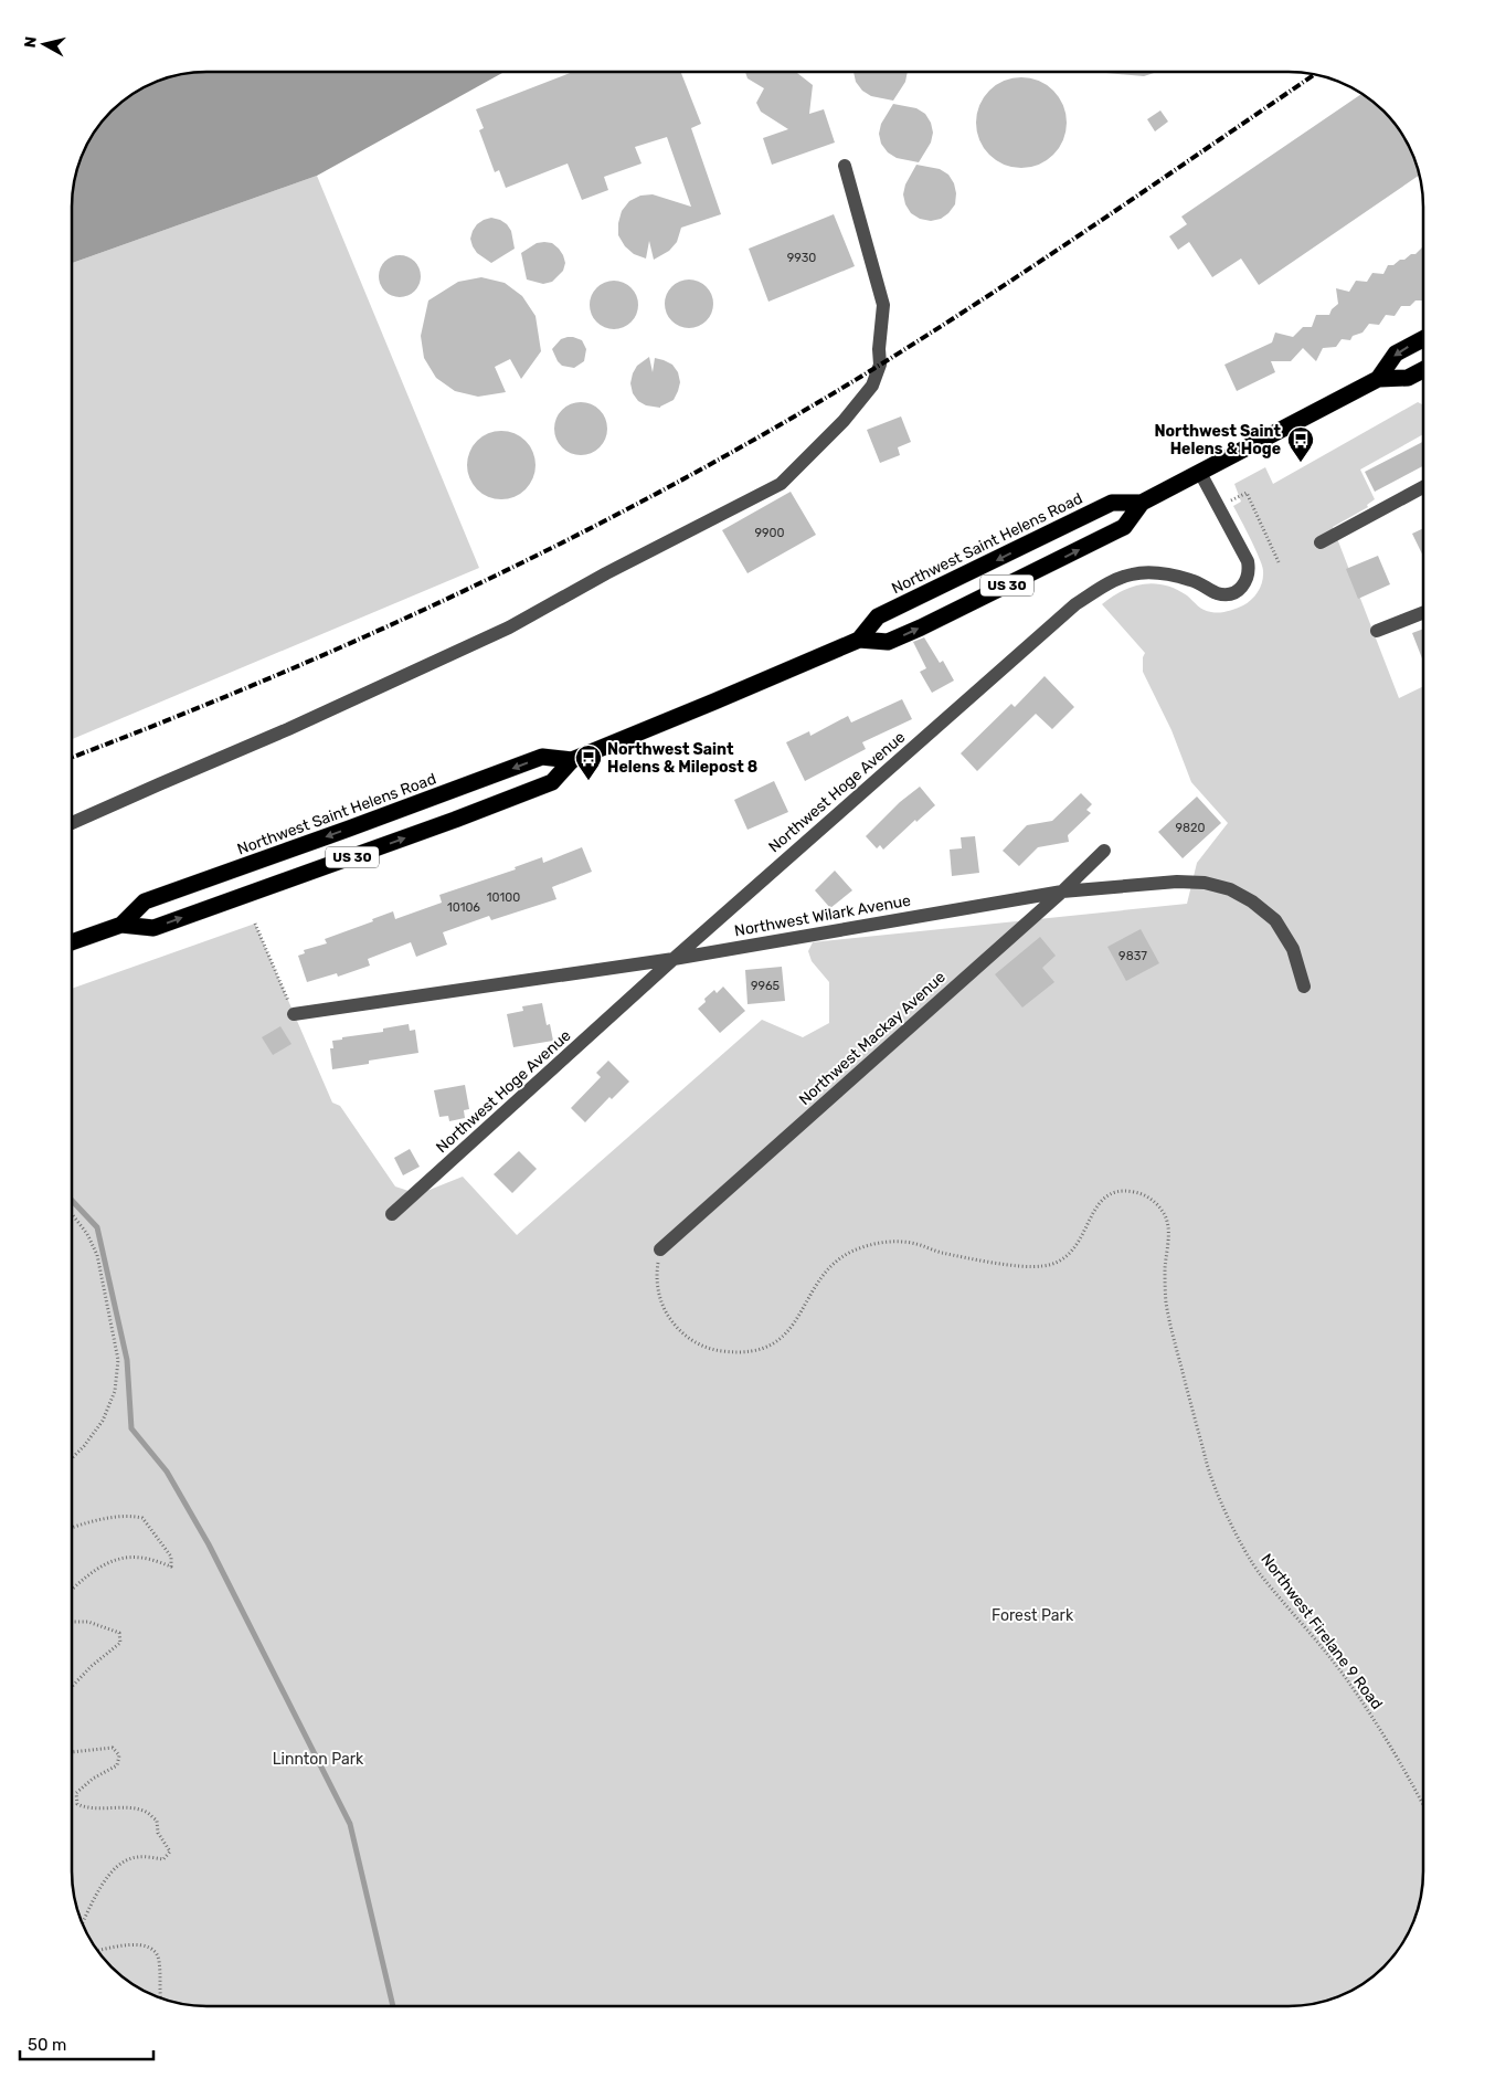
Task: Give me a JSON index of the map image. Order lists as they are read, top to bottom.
{
  "streets": {
    "highway": ["Northwest Saint Helens Road", "US 30"],
    "street": ["Northwest Hoge Avenue", "Northwest Wilark Avenue", "Northwest Mackay Avenue"],
    "path": ["Northwest Firelane 9 Road"]
  },
  "crossings": [
    ["Northwest Saint Helens Road", "Northwest Hoge Avenue"],
    ["Northwest Hoge Avenue", "Northwest Wilark Avenue"],
    ["Northwest Wilark Avenue", "Northwest Mackay Avenue"],
    ["Northwest Mackay Avenue", "Northwest Firelane 9 Road"]
  ],
  "parks": ["Forest Park", "Linnton Park"],
  "places": {
    "bus stop": ["Northwest Saint Helens & Hoge", "Northwest Saint Helens & Milepost 8"]
  },
  "house_numbers": [
    "9930",
    "9900",
    "9820",
    "10100",
    "10106",
    "9837",
    "9965"
  ],
  "scale_bar": "50 m",
  "north": "left"
}
